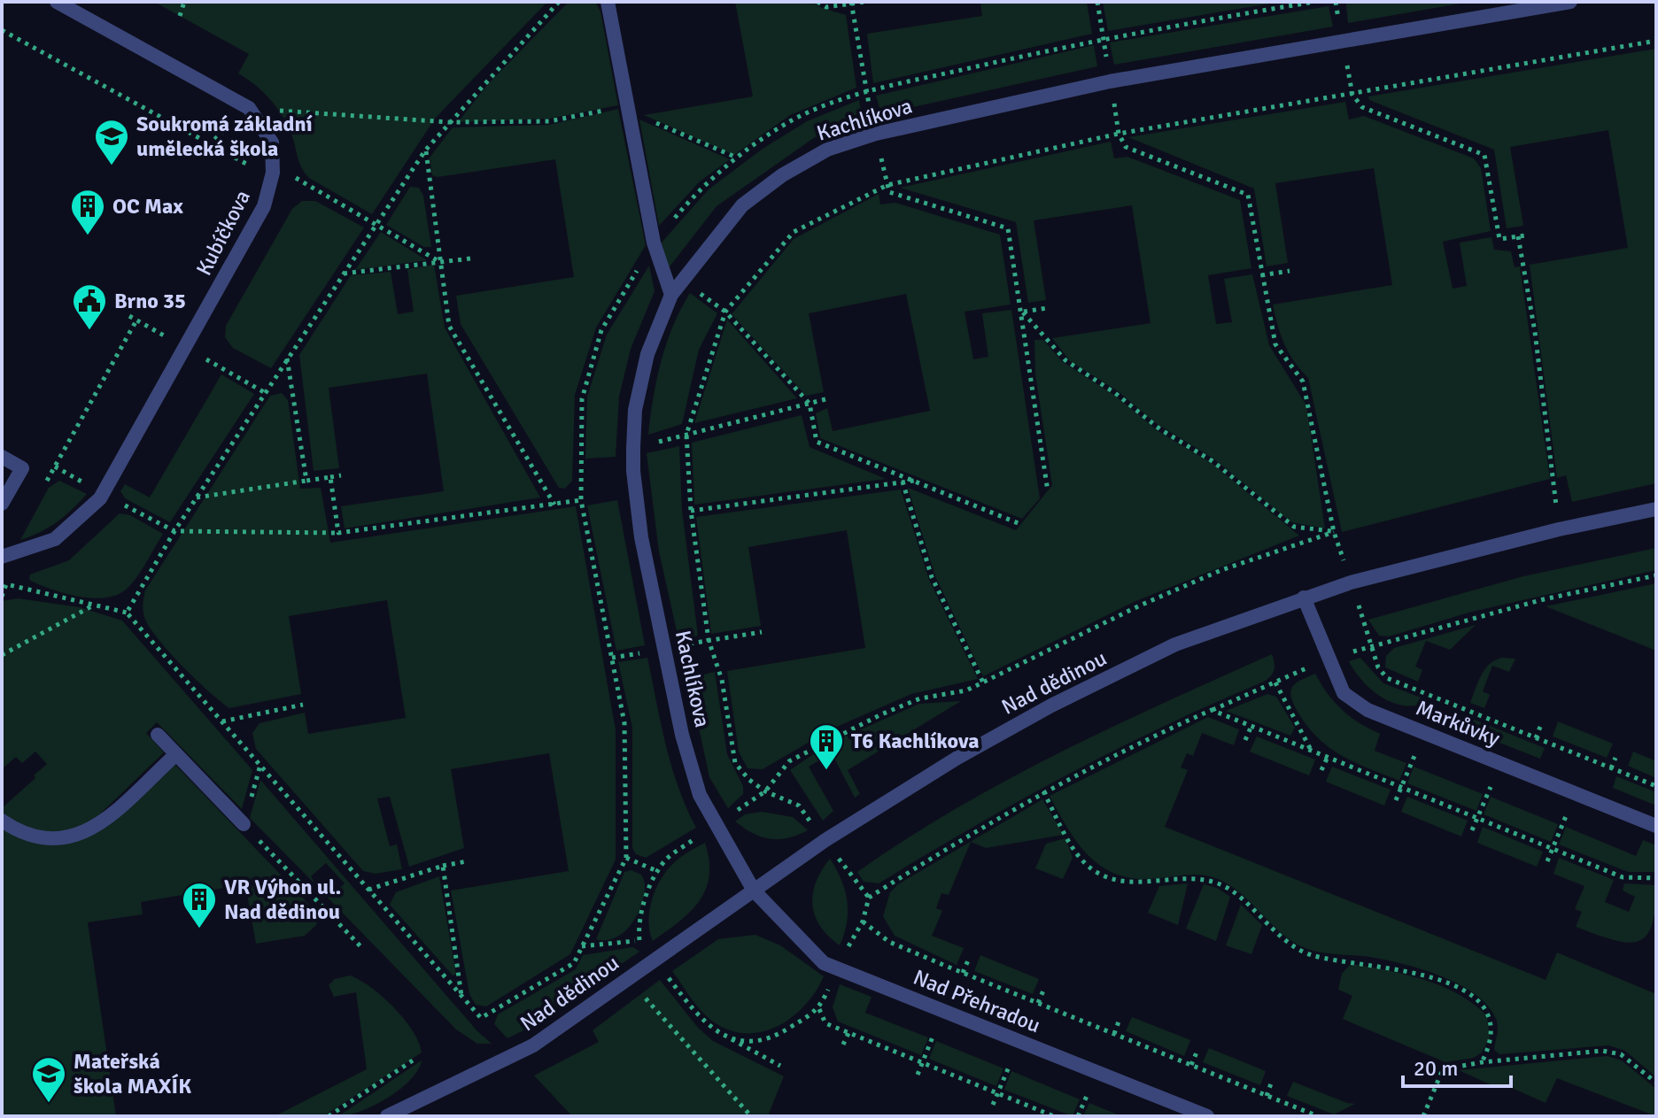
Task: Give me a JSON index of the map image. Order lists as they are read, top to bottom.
{
  "streets": {
    "street": [
      "Kachlíkova",
      "Kubíčkova",
      "Nad dědinou",
      "Markůvky",
      "Nad Přehradou"
    ]
  },
  "crossings": [
    ["Kachlíkova", "Nad dědinou"],
    ["Kachlíkova", "Nad Přehradou"],
    ["Nad dědinou", "Markůvky"],
    ["Nad dědinou", "Nad Přehradou"]
  ],
  "places": {
    "school or university": ["Soukromá základní umělecká škola", "Mateřská škola MAXÍK"],
    "building": ["OC Max", "T6 Kachlíkova", "VR Výhon ul. Nad dědinou"],
    "public building": ["Brno 35"]
  },
  "scale_bar": "20 m"
}
